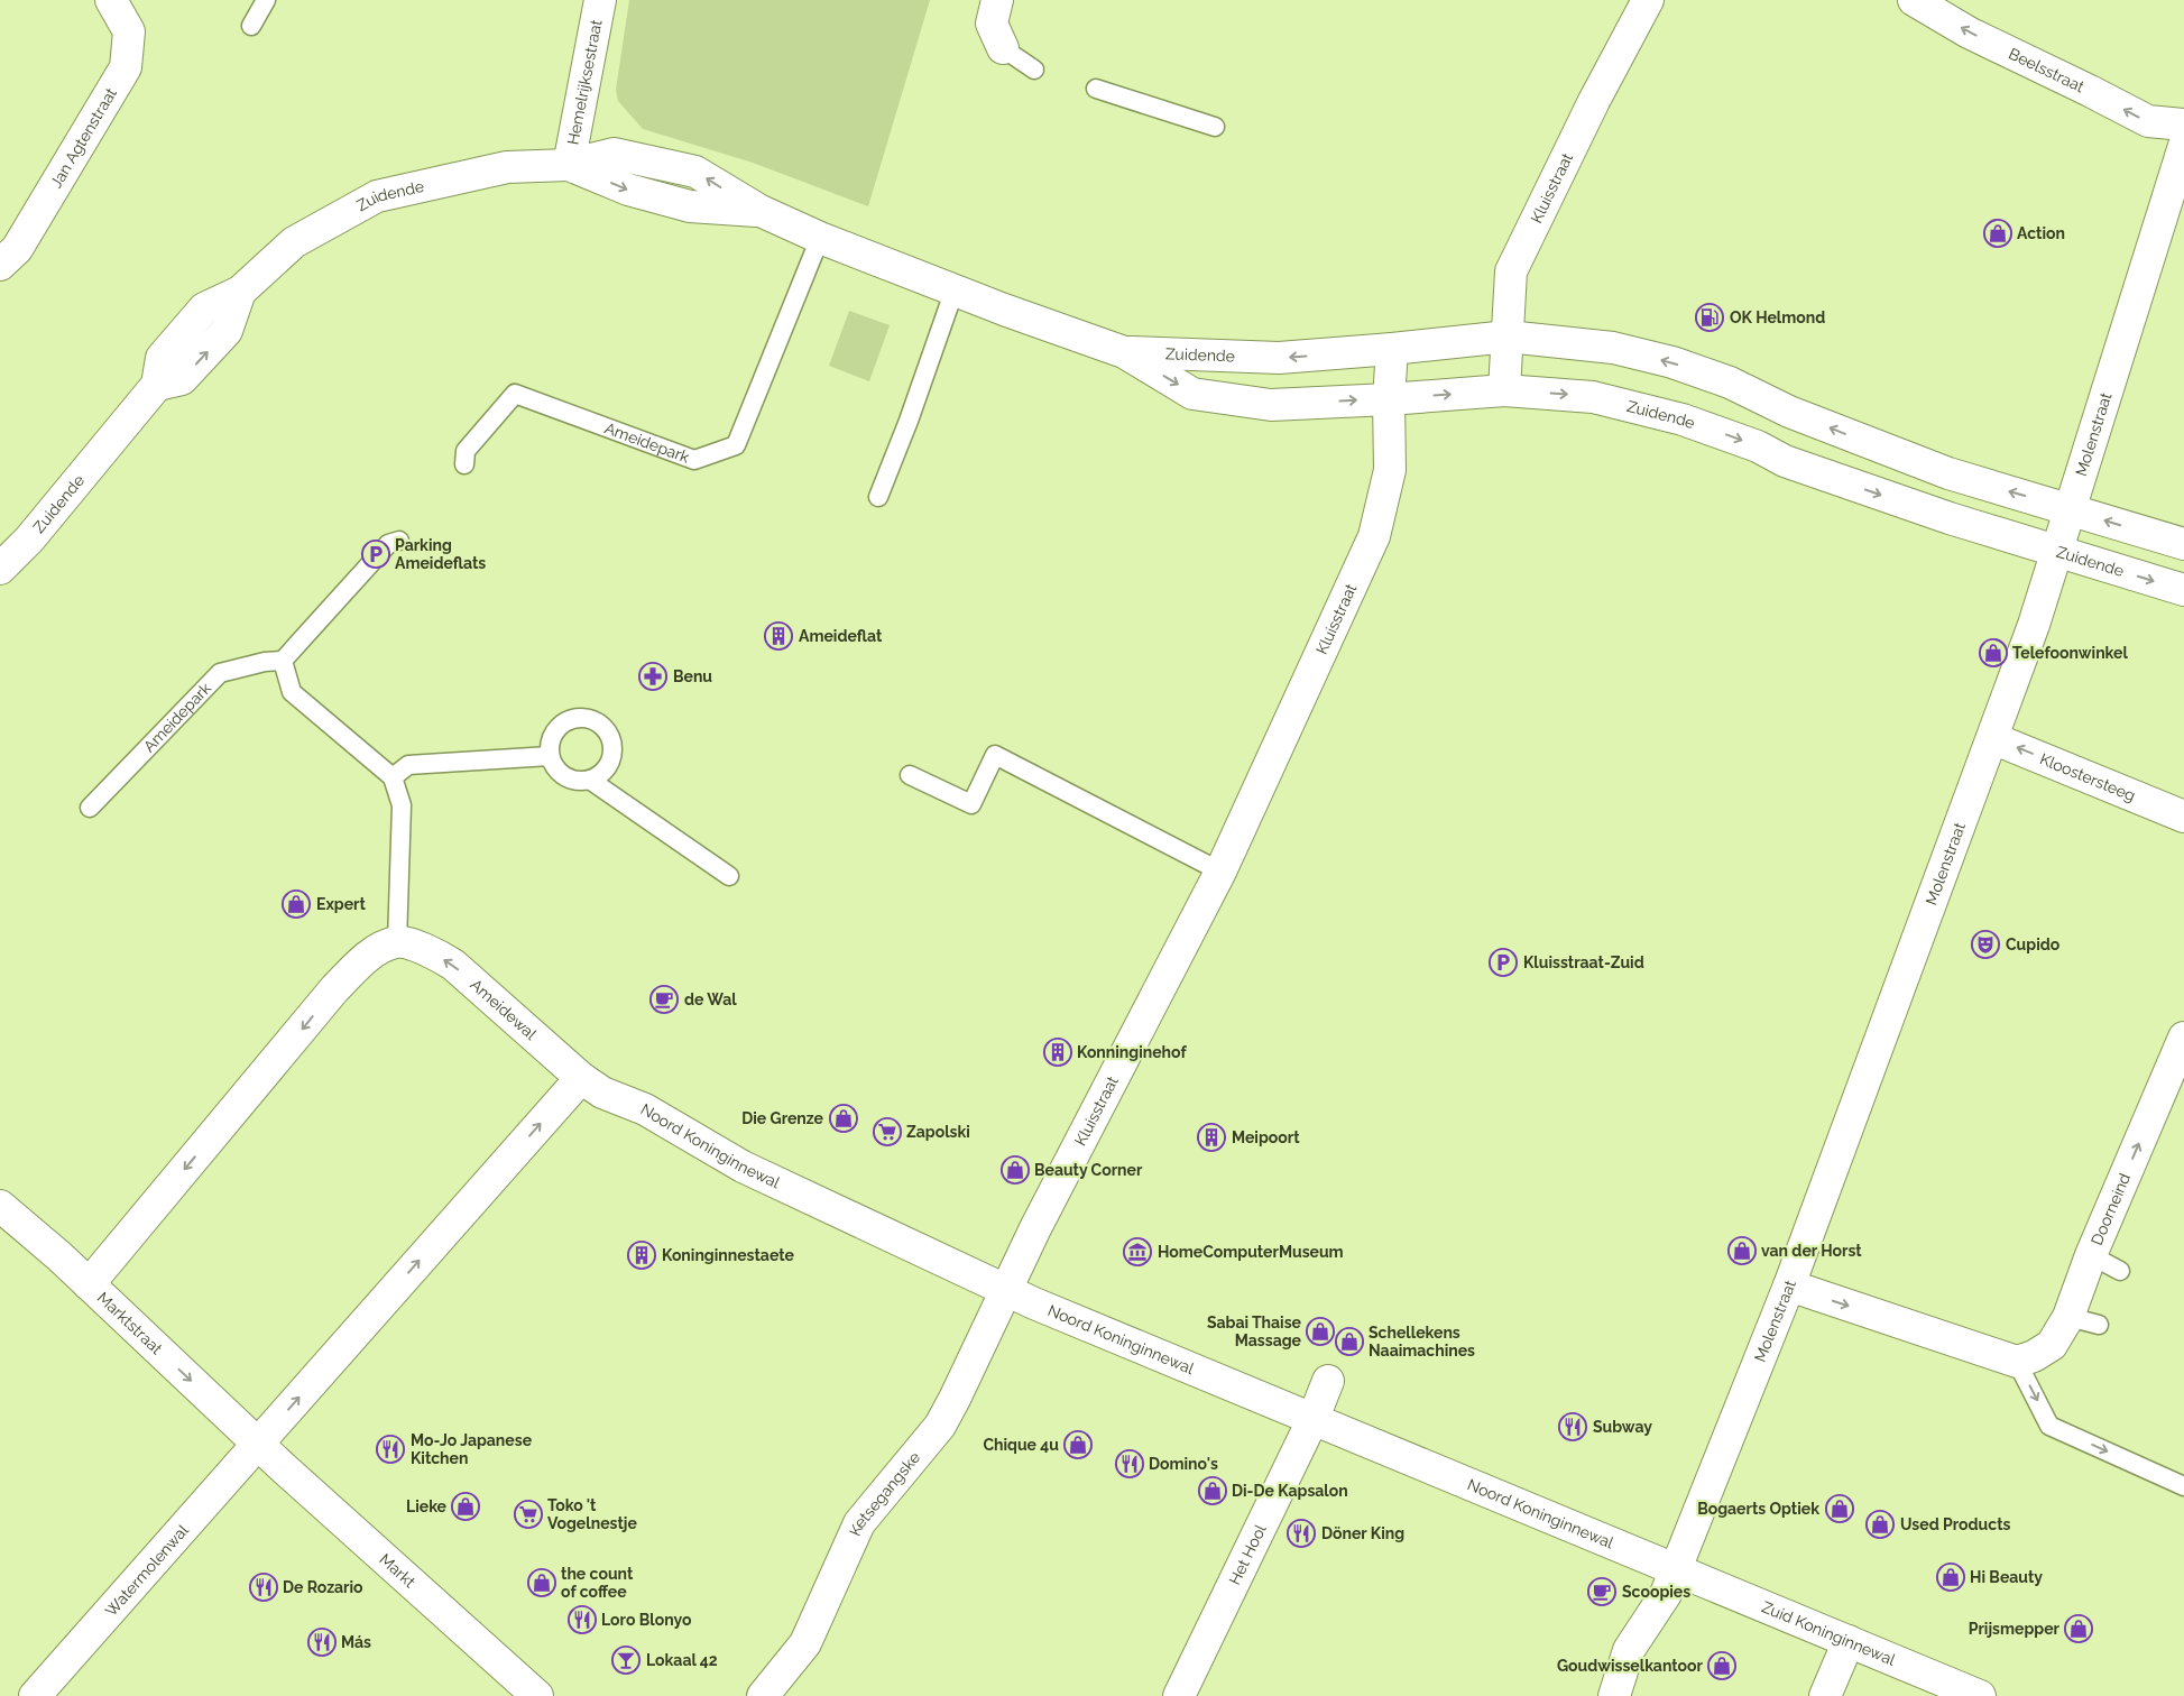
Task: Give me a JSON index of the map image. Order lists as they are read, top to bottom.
{
  "streets": {
    "street": [
      "Beelsstraat",
      "Hemelrijksestraat",
      "Jan Agtenstraat",
      "Kluisstraat",
      "Zuidende",
      "Molenstraat",
      "Kloostersteeg",
      "Ameidewal",
      "Noord Koninginnewal",
      "Doorneind",
      "Marktstraat",
      "Ketsegangske",
      "Het Hool",
      "Watermolenwal",
      "Markt",
      "Zuid Koninginnewal"
    ],
    "lane": ["Ameidepark"]
  },
  "crossings": [
    ["Hemelrijksestraat", "Zuidende"],
    ["Kluisstraat", "Zuidende"],
    ["Kluisstraat", "Noord Koninginnewal"],
    ["Kluisstraat", "Ketsegangske"],
    ["Zuidende", "Molenstraat"],
    ["Zuidende", "Ameidepark"],
    ["Molenstraat", "Kloostersteeg"],
    ["Molenstraat", "Noord Koninginnewal"],
    ["Molenstraat", "Zuid Koninginnewal"],
    ["Ameidewal", "Noord Koninginnewal"],
    ["Noord Koninginnewal", "Ketsegangske"],
    ["Noord Koninginnewal", "Het Hool"],
    ["Noord Koninginnewal", "Zuid Koninginnewal"],
    ["Marktstraat", "Watermolenwal"],
    ["Marktstraat", "Markt"],
    ["Watermolenwal", "Markt"]
  ],
  "one_way": [
    "Beelsstraat",
    "Kloostersteeg",
    "Ameidewal",
    "Doorneind",
    "Marktstraat"
  ],
  "places": {
    "shop": [
      "Action",
      "Telefoonwinkel",
      "Expert",
      "Die Grenze",
      "Beauty Corner",
      "van der Horst",
      "Sabai Thaise Massage",
      "Schellekens Naaimachines",
      "Chique 4u",
      "Di-De Kapsalon",
      "Lieke",
      "Bogaerts Optiek",
      "Used Products",
      "Hi Beauty",
      "the count of coffee",
      "Prijsmepper",
      "Goudwisselkantoor"
    ],
    "fuel station": ["OK Helmond"],
    "parking": ["Parking Ameideflats", "Kluisstraat-Zuid"],
    "building": [
      "Ameideflat",
      "Konninginehof",
      "Meipoort",
      "Koninginnestaete"
    ],
    "pharmacy": ["Benu"],
    "theatre": ["Cupido"],
    "cafe": ["de Wal", "Scoopies"],
    "supermarket": ["Zapolski", "Toko 't Vogelnestje"],
    "museum": ["HomeComputerMuseum"],
    "restaurant": [
      "Subway",
      "Mo-Jo Japanese Kitchen",
      "Domino's",
      "Döner King",
      "De Rozario",
      "Loro Blonyo",
      "Más"
    ],
    "bar": ["Lokaal 42"]
  }
}
